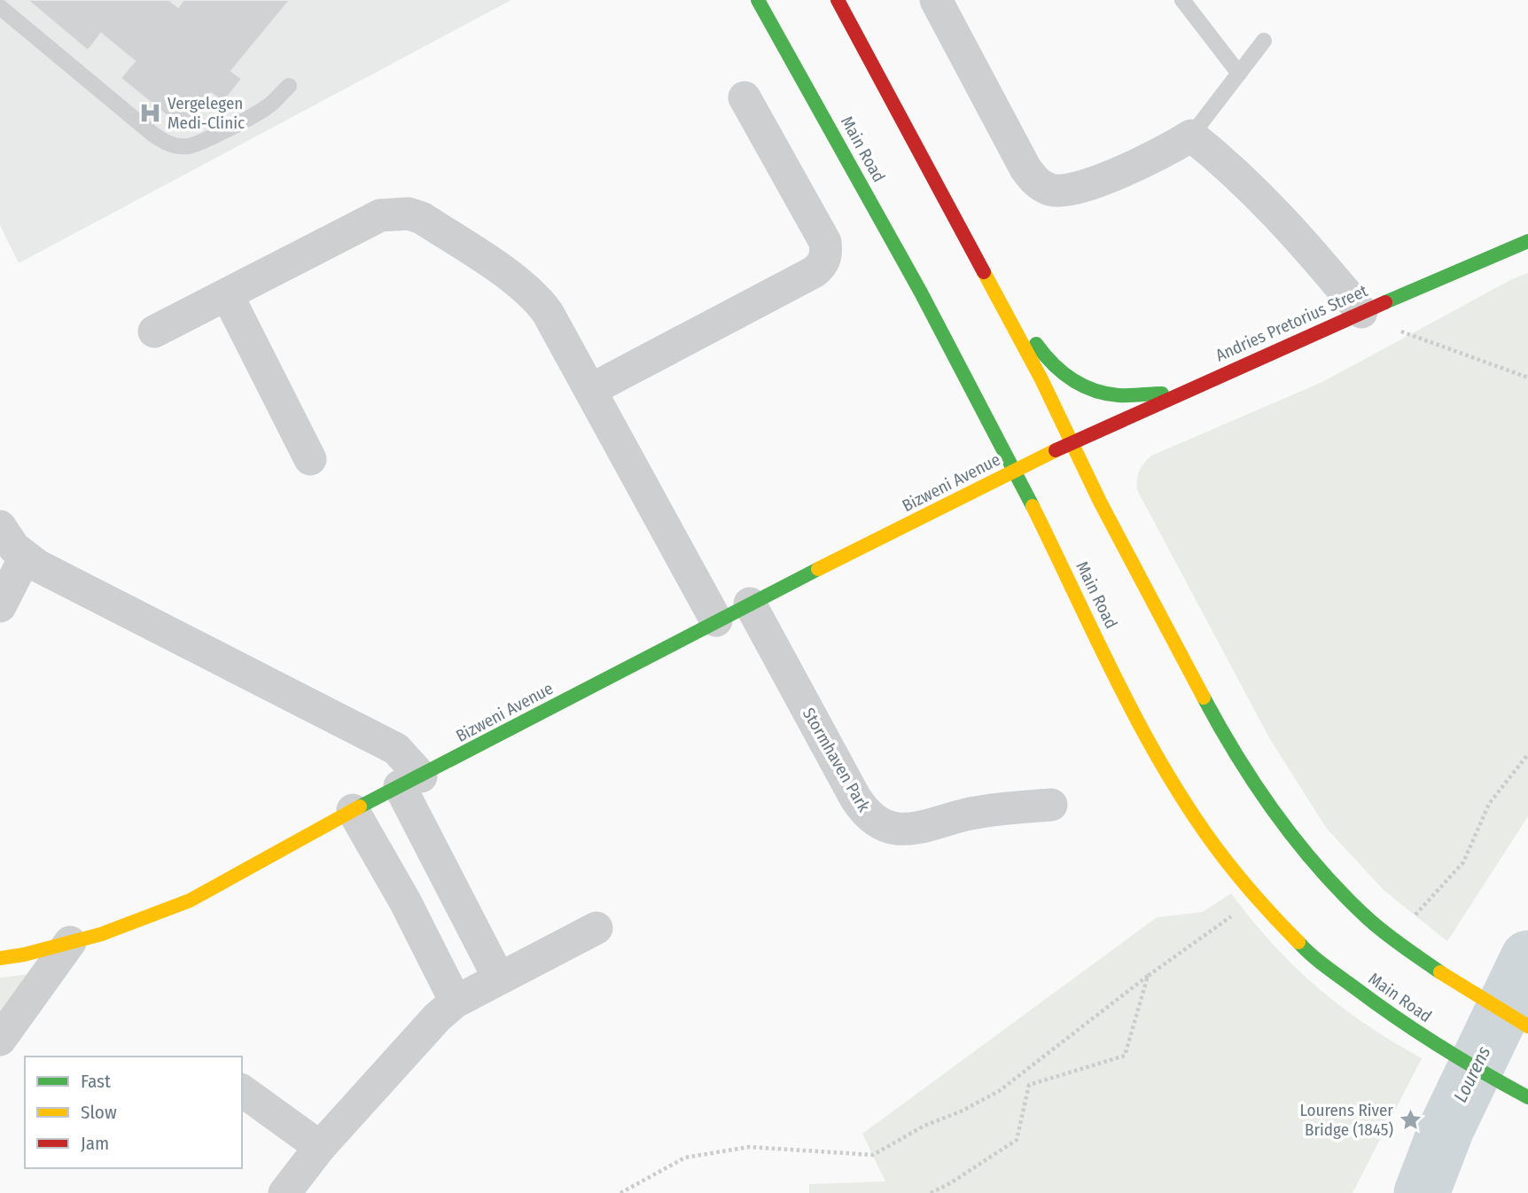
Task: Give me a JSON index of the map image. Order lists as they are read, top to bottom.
{
  "streets": {
    "main road": ["Main Road", "Andries Pretorius Street", "Bizweni Avenue"],
    "street": ["Stormhaven Park"]
  },
  "crossings": [
    ["Main Road", "Bizweni Avenue"],
    ["Andries Pretorius Street", "Bizweni Avenue"],
    ["Bizweni Avenue", "Stormhaven Park"]
  ],
  "water": ["Lourens"],
  "places": {
    "hospital": ["Vergelegen Medi-Clinic"],
    "place": ["Lourens River Bridge (1845)"]
  },
  "legend": ["Fast", "Slow", "Jam"]
}
